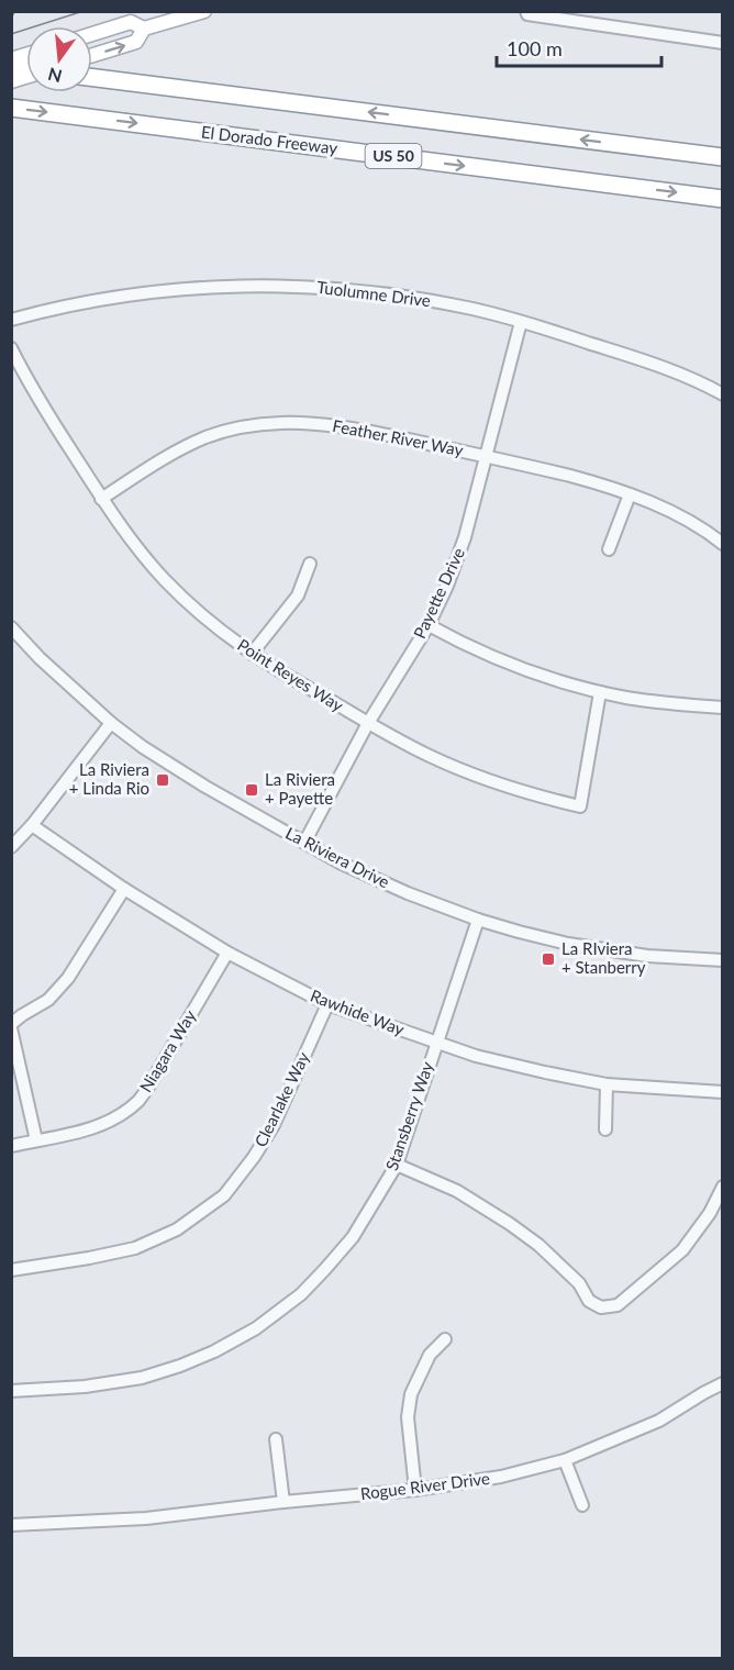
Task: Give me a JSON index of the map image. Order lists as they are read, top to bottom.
{
  "streets": {
    "highway": ["El Dorado Freeway", "US 50"],
    "street": [
      "Tuolumne Drive",
      "Feather River Way",
      "Payette Drive",
      "Point Reyes Way",
      "La Riviera Drive",
      "Rawhide Way",
      "Niagara Way",
      "Clearlake Way",
      "Stansberry Way",
      "Rogue River Drive"
    ]
  },
  "crossings": [
    ["Tuolumne Drive", "Payette Drive"],
    ["Feather River Way", "Payette Drive"],
    ["Feather River Way", "Point Reyes Way"],
    ["Payette Drive", "Point Reyes Way"],
    ["Payette Drive", "La Riviera Drive"],
    ["La Riviera Drive", "Stansberry Way"],
    ["Rawhide Way", "Niagara Way"],
    ["Rawhide Way", "Clearlake Way"],
    ["Rawhide Way", "Stansberry Way"]
  ],
  "places": {
    "transit": ["La Riviera + Linda Rio", "La Riviera + Payette", "La RIviera + Stanberry"]
  },
  "scale_bar": "100 m",
  "north": "bottom"
}
